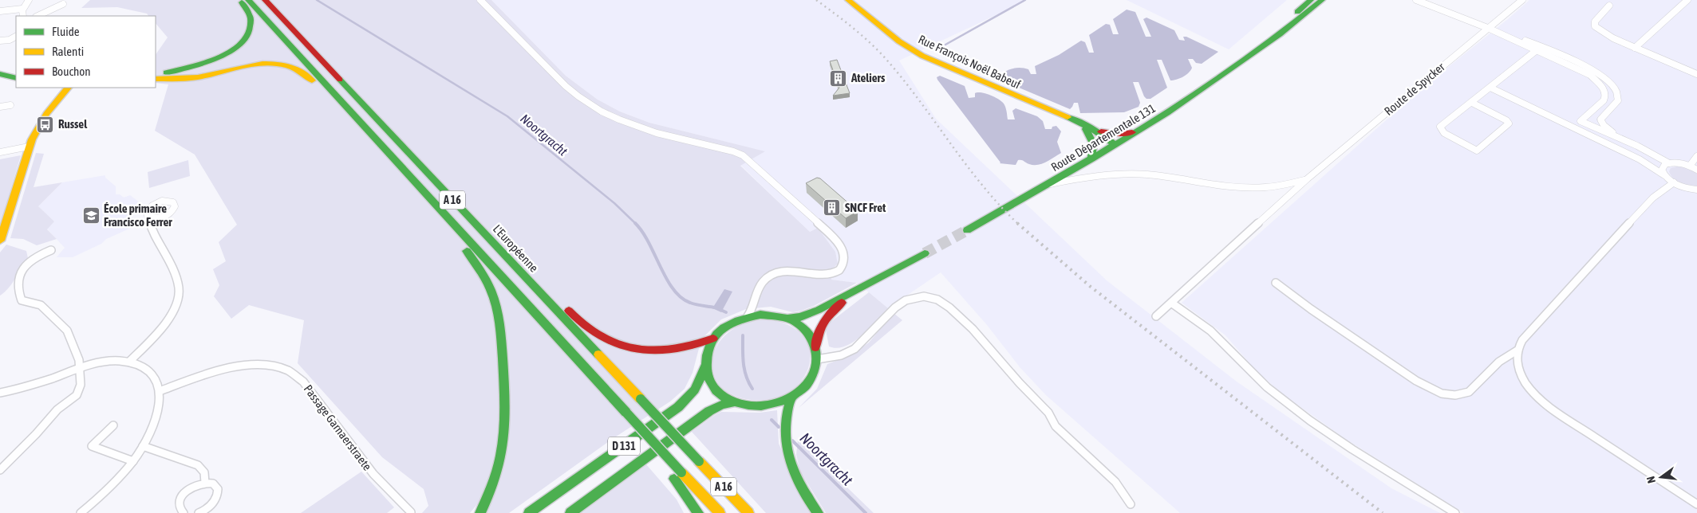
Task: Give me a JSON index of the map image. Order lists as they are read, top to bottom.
{
  "streets": {
    "main road": [
      "Rue François Noël Babeuf",
      "Route Départementale 131",
      "A 16",
      "L'Européenne",
      "D 131"
    ],
    "street": ["Route de Spycker", "Passage Garnaerstraete"]
  },
  "crossings": [
    ["Rue François Noël Babeuf", "Route Départementale 131"],
    ["Route de Spycker", "Route Départementale 131"]
  ],
  "water": ["Noortgracht"],
  "places": {
    "building": ["Ateliers", "SNCF Fret"],
    "bus stop": ["Russel"],
    "school or university": ["École primaire Francisco Ferrer"]
  },
  "legend": ["Fluide", "Ralenti", "Bouchon"],
  "north": "left"
}
